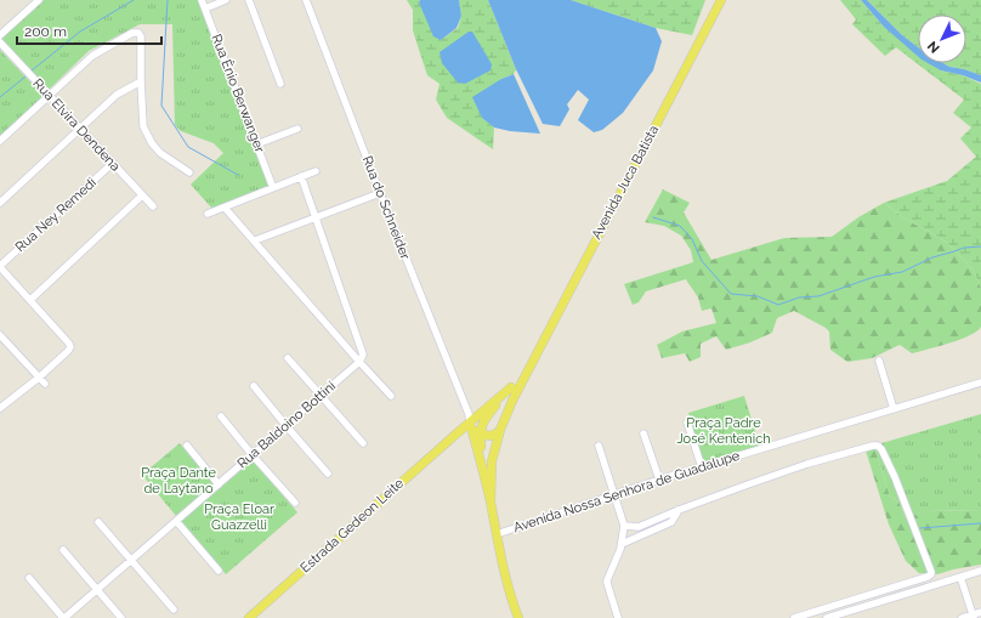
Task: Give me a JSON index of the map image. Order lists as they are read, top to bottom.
{
  "streets": {
    "main road": ["Avenida Juca Batista", "Estrada Gedeon Leite"],
    "street": [
      "Rua Ênio Berwanger",
      "Rua Elvira Dendena",
      "Rua do Schneider",
      "Rua Ney Remedi",
      "Rua Baldoino Bottini",
      "Avenida Nossa Senhora de Guadalupe"
    ]
  },
  "crossings": [
    ["Rua Elvira Dendena", "Rua Ney Remedi"],
    ["Avenida Juca Batista", "Rua do Schneider"],
    ["Avenida Juca Batista", "Avenida Nossa Senhora de Guadalupe"],
    ["Avenida Juca Batista", "Estrada Gedeon Leite"],
    ["Rua do Schneider", "Estrada Gedeon Leite"]
  ],
  "parks": ["Praça Padre José Kentenich", "Praça Dante de Laytano", "Praça Eloar Guazzelli"],
  "scale_bar": "200 m",
  "north": "bottom left"
}
